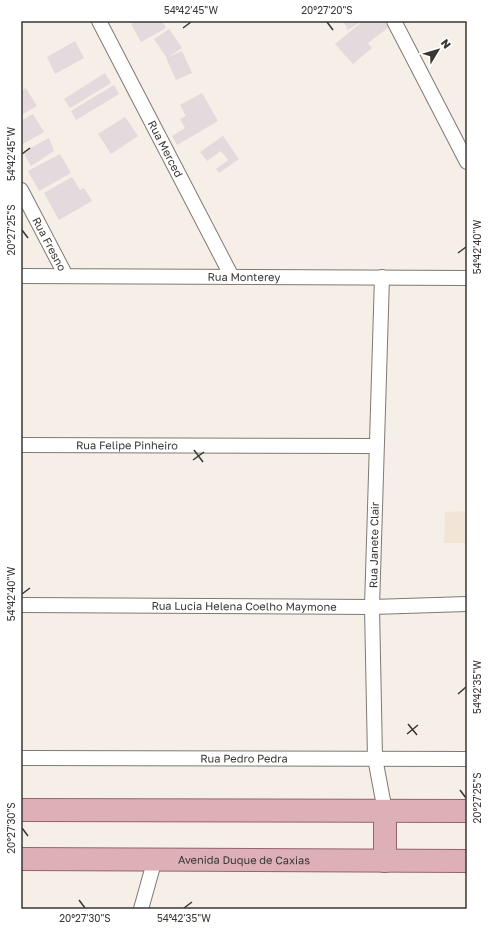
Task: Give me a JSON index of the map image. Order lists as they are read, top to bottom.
{
  "streets": {
    "main road": ["Avenida Duque de Caxias"],
    "street": [
      "Rua Merced",
      "Rua Fresno",
      "Rua Monterey",
      "Rua Felipe Pinheiro",
      "Rua Janete Clair",
      "Rua Lucia Helena Coelho Maymone",
      "Rua Pedro Pedra"
    ]
  },
  "crossings": [
    ["Rua Merced", "Rua Monterey"],
    ["Rua Fresno", "Rua Monterey"],
    ["Rua Monterey", "Rua Janete Clair"],
    ["Rua Felipe Pinheiro", "Rua Janete Clair"],
    ["Rua Janete Clair", "Rua Lucia Helena Coelho Maymone"],
    ["Rua Janete Clair", "Rua Pedro Pedra"]
  ],
  "north": "top right",
  "coordinates": [
    "54°42'45\"W",
    "20°27'20\"S",
    "20°27'25\"S",
    "54°42'40\"W",
    "54°42'35\"W",
    "20°27'30\"S"
  ]
}
